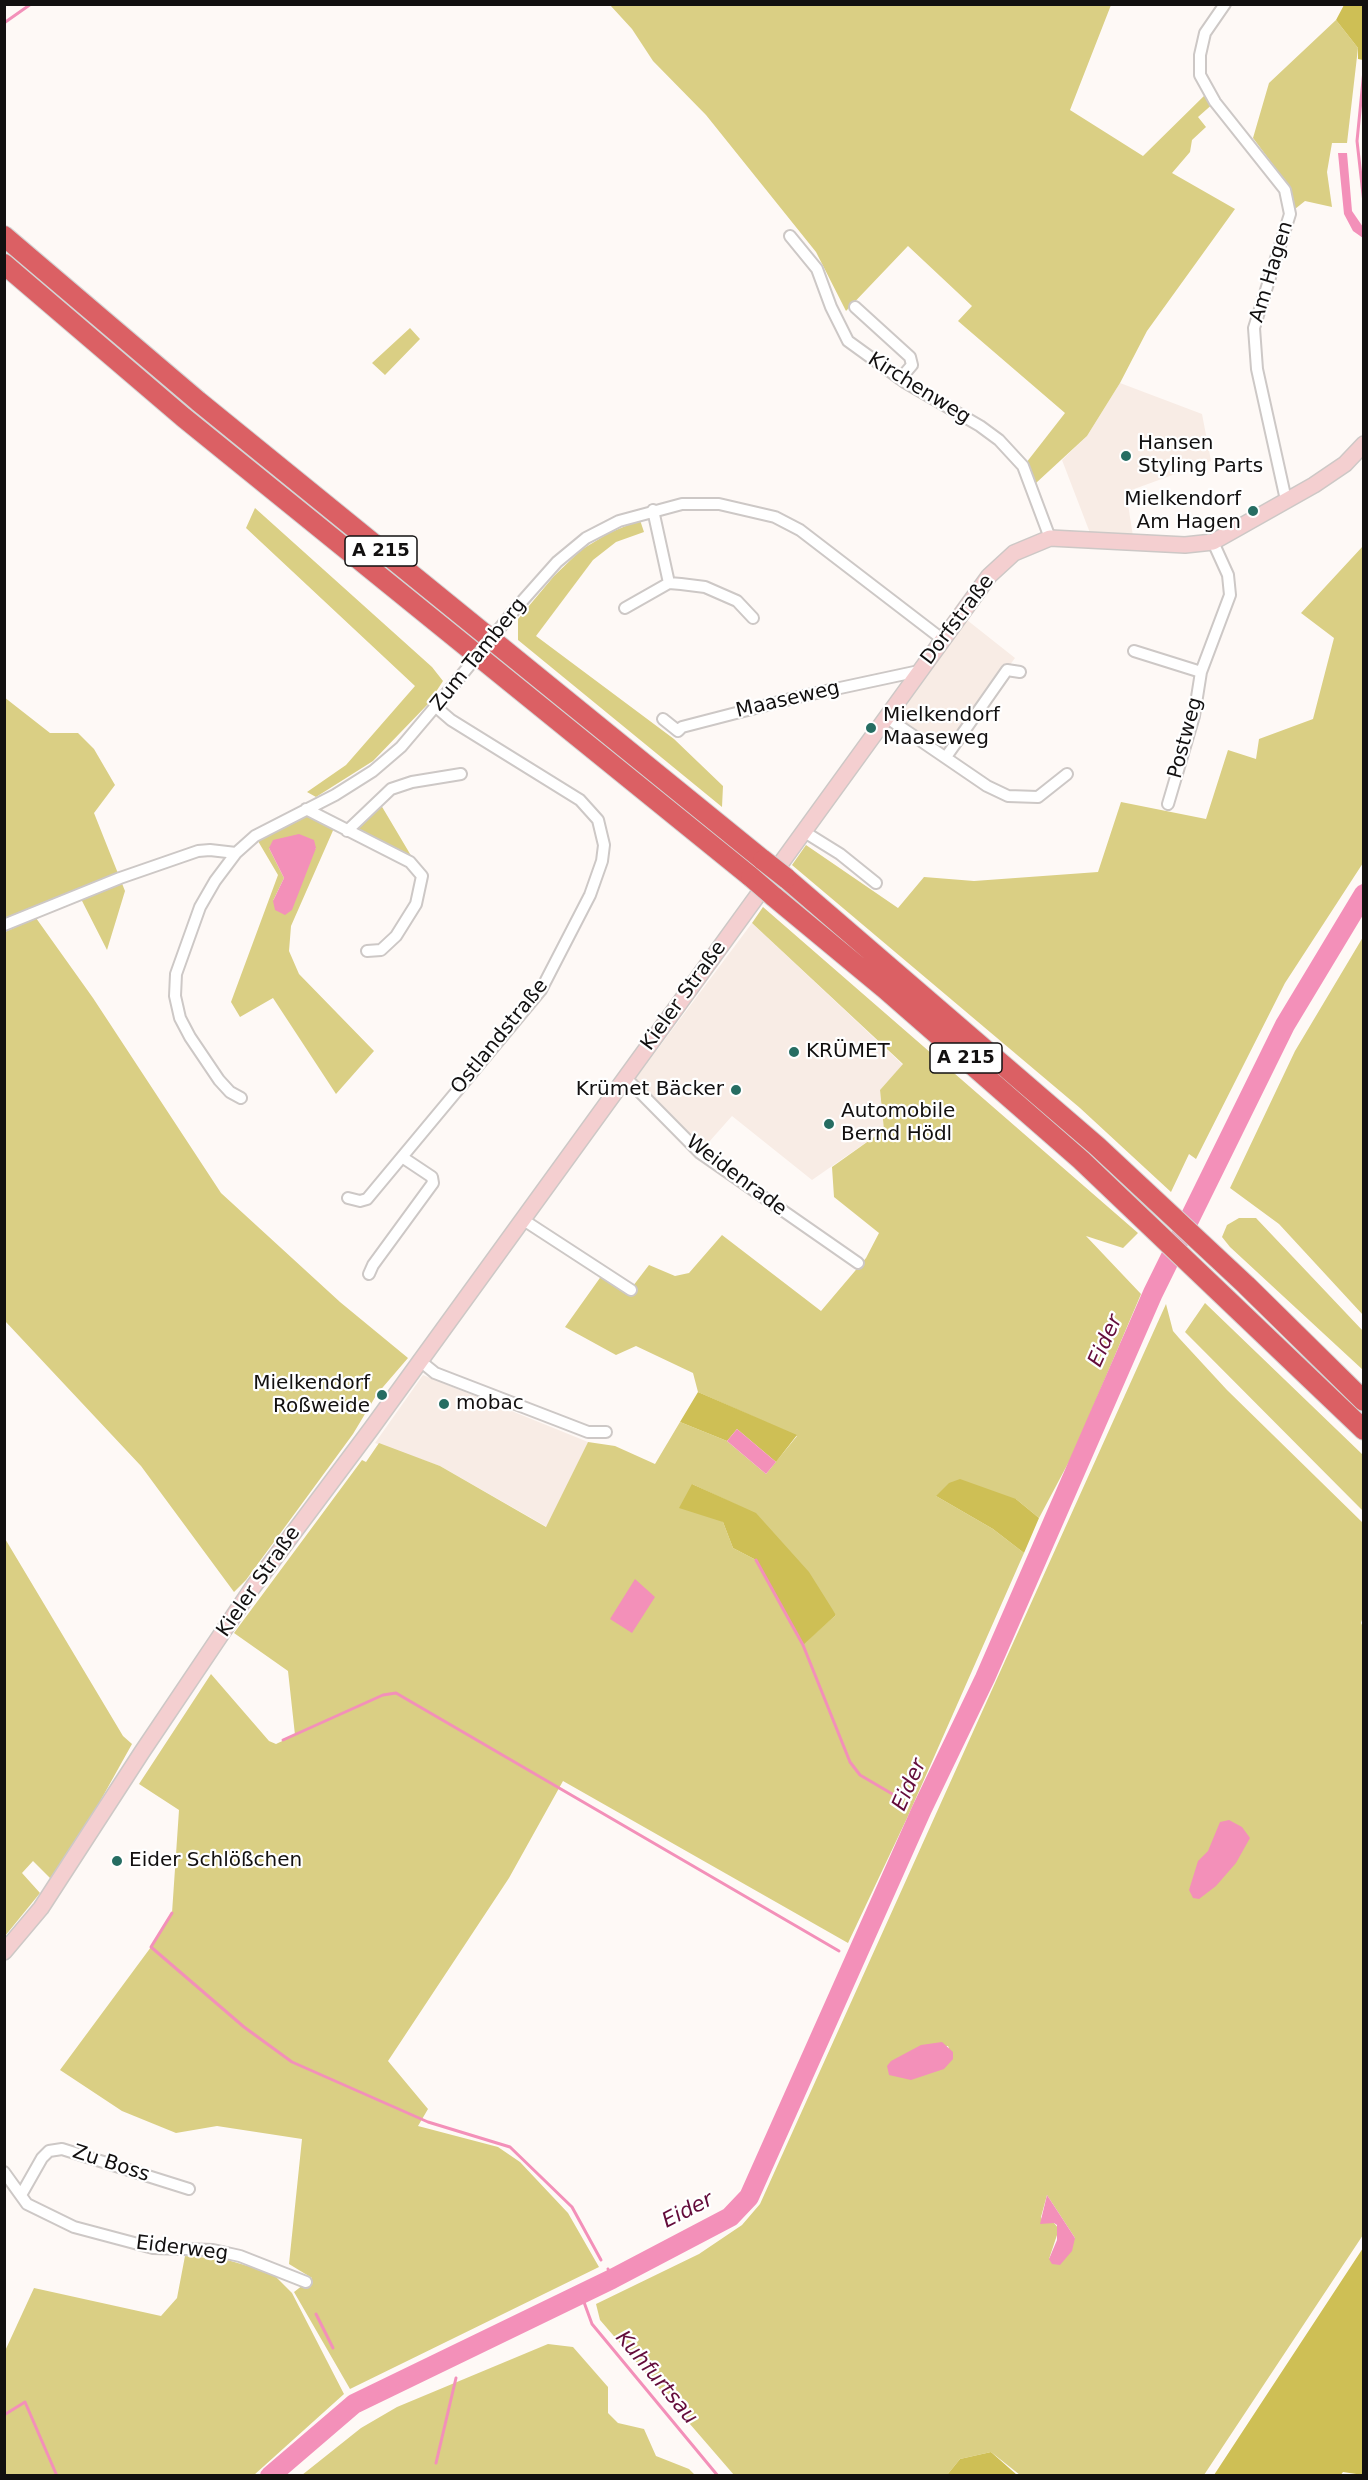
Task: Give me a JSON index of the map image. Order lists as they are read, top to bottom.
{
  "streets": {
    "highway": ["A 215"],
    "street": [
      "Am Hagen",
      "Kirchenweg",
      "Dorfstraße",
      "Zum Tamberg",
      "Maaseweg",
      "Postweg",
      "Kieler Straße",
      "Ostlandstraße",
      "Weidenrade",
      "Zu Boss",
      "Eiderweg"
    ]
  },
  "crossings": [
    ["Am Hagen", "Dorfstraße"],
    ["Kirchenweg", "Dorfstraße"],
    ["Dorfstraße", "Zum Tamberg"],
    ["Dorfstraße", "Maaseweg"],
    ["Dorfstraße", "Postweg"],
    ["Dorfstraße", "Kieler Straße"],
    ["Zum Tamberg", "Ostlandstraße"],
    ["Kieler Straße", "Weidenrade"],
    ["Zu Boss", "Eiderweg"]
  ],
  "water": ["Eider", "Kuhfurtsau"],
  "places": [
    "Hansen Styling Parts",
    "Mielkendorf Am Hagen",
    "Mielkendorf Maaseweg",
    "KRÜMET",
    "Krümet Bäcker",
    "Automobile Bernd Hödl",
    "Mielkendorf Roßweide",
    "mobac",
    "Eider Schlößchen"
  ]
}
